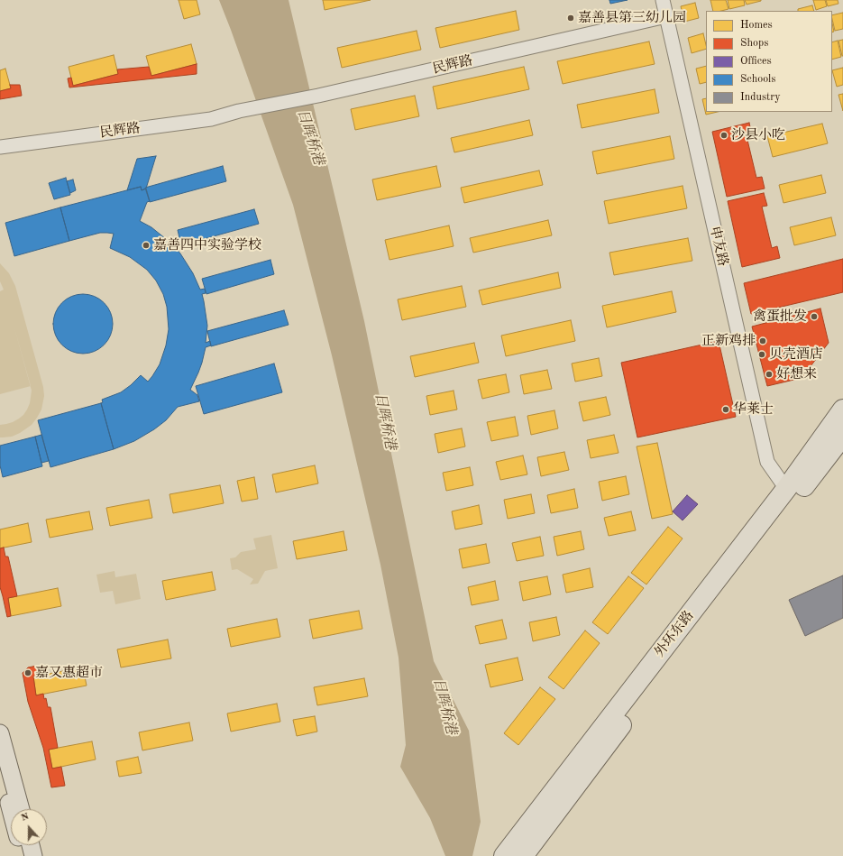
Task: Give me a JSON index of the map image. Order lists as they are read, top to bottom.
{
  "streets": {
    "highway": ["外环东路"],
    "street": ["民辉路", "申友路"]
  },
  "crossings": [
    ["民辉路", "申友路"],
    ["申友路", "外环东路"]
  ],
  "water": ["日晖桥港"],
  "places": [
    "嘉善县第三幼儿园",
    "沙县小吃",
    "嘉善四中实验学校",
    "禽蛋批发",
    "正新鸡排",
    "贝壳酒店",
    "好想来",
    "华莱士",
    "嘉又惠超市"
  ],
  "legend": [
    "Homes",
    "Shops",
    "Offices",
    "Schools",
    "Industry"
  ],
  "north": "top"
}
